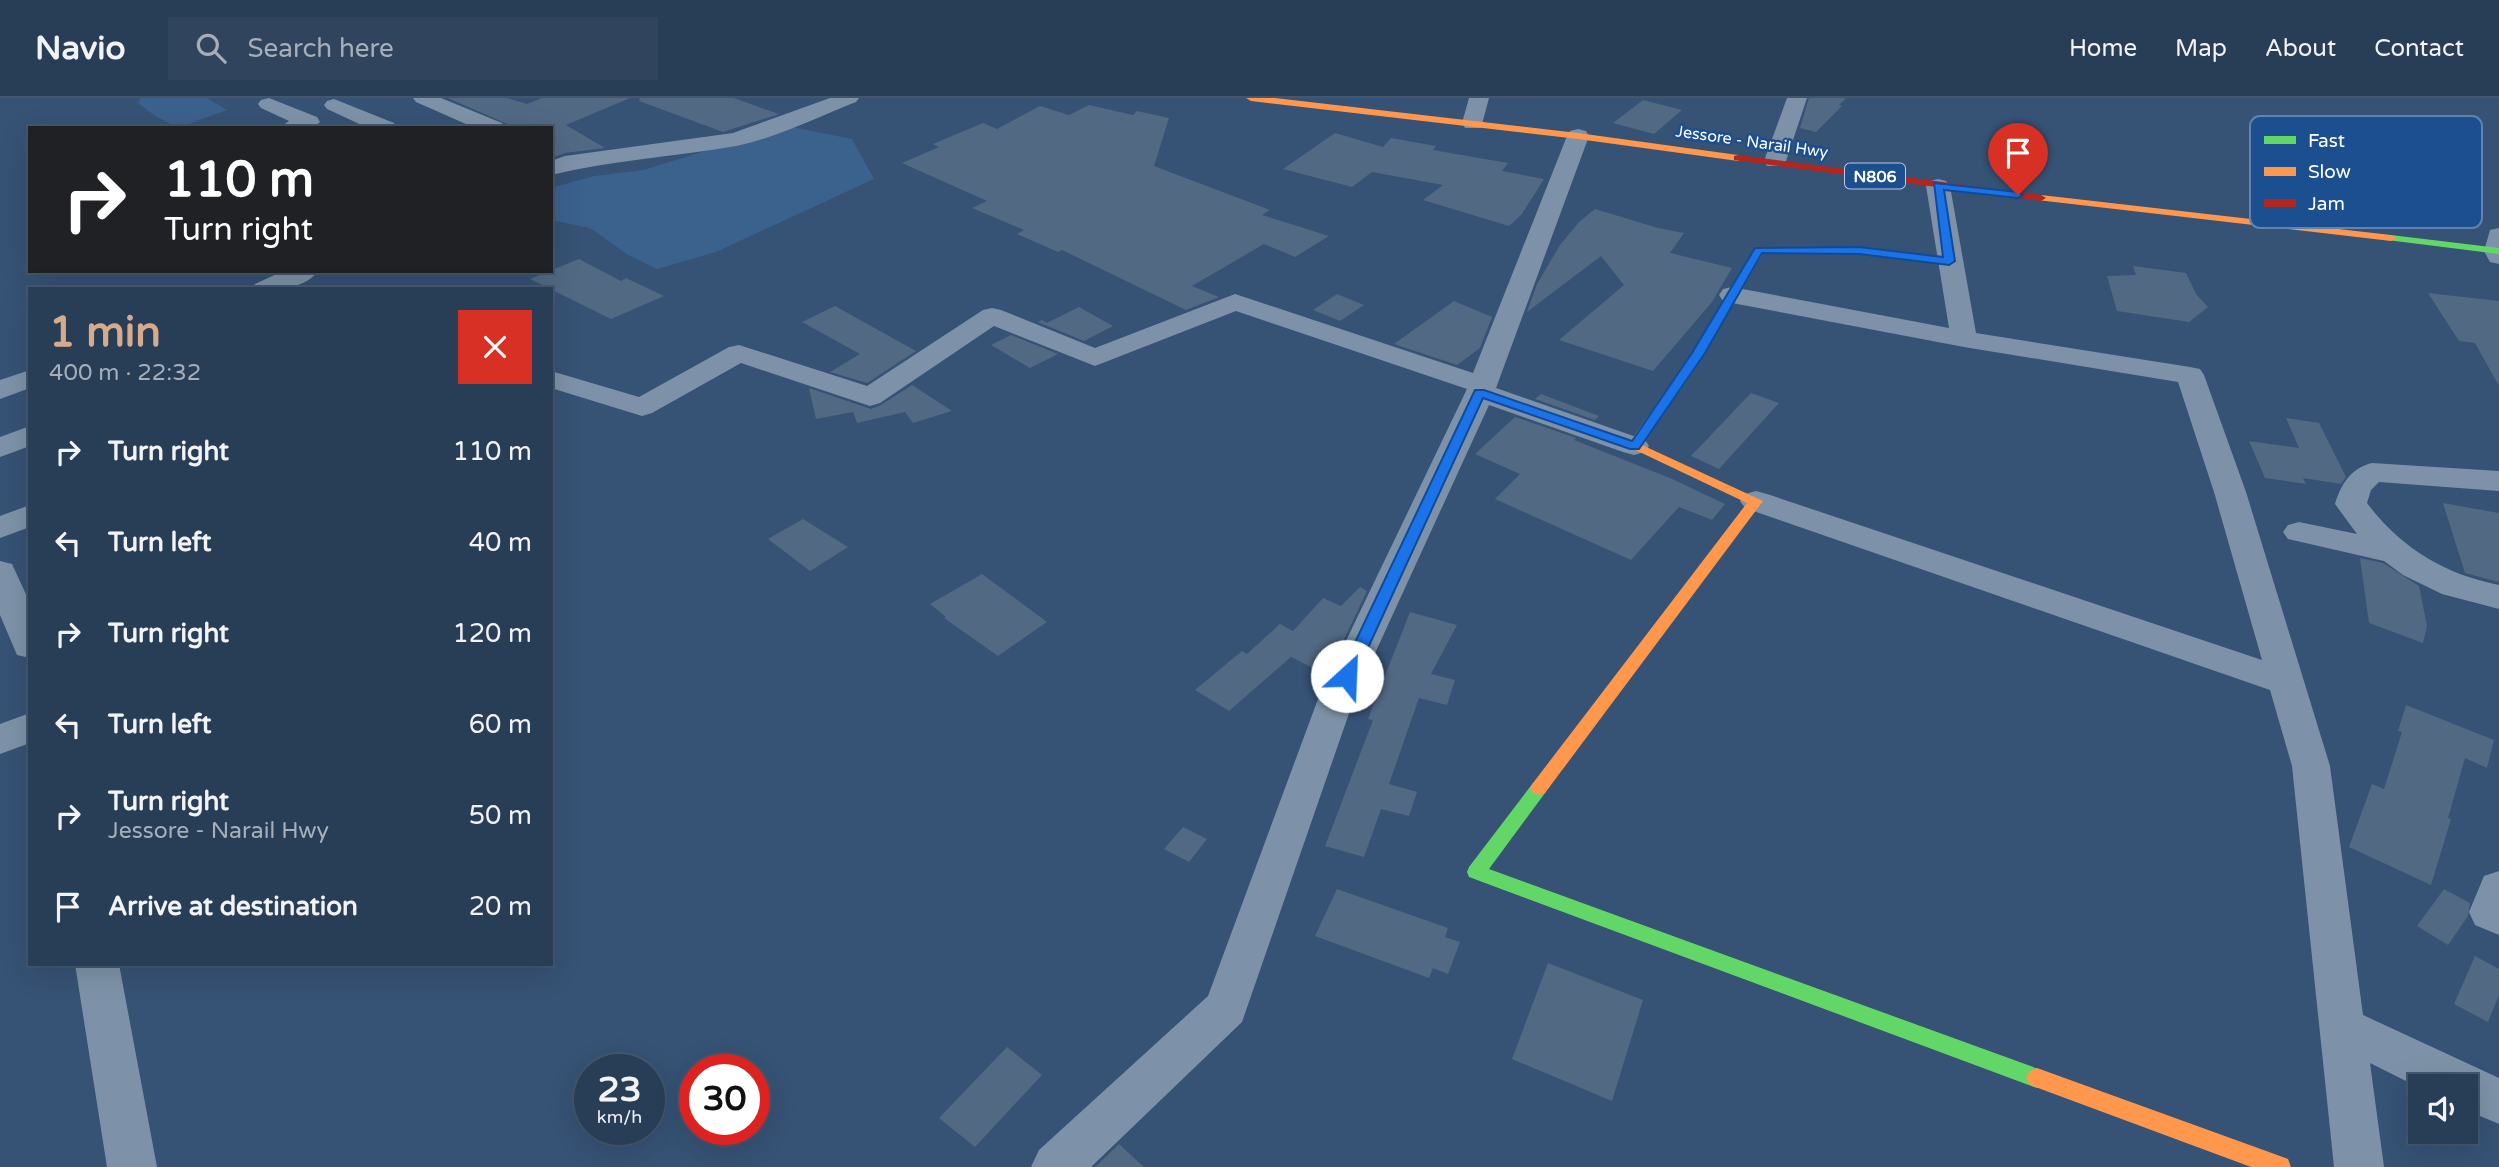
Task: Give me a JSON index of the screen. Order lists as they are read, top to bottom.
{
  "streets": {
    "main road": ["Jessore - Narail Hwy", "N806"]
  },
  "legend": ["Fast", "Slow", "Jam"],
  "page": {
    "header": "Navio",
    "search": "Search here",
    "nav": [
      "Home",
      "Map",
      "About",
      "Contact"
    ],
    "turn": ["110 m", "Turn right"],
    "heading": ["1 min", "400 m · 22:32"],
    "list": [
      {
        "name": "Turn right",
        "value": "110 m"
      },
      {
        "name": "Turn left",
        "value": "40 m"
      },
      {
        "name": "Turn right",
        "value": "120 m"
      },
      {
        "name": "Turn left",
        "value": "60 m"
      },
      {
        "name": "Turn right",
        "note": "Jessore - Narail Hwy",
        "value": "50 m"
      },
      {
        "name": "Arrive at destination",
        "value": "20 m"
      }
    ],
    "speed": "23 km/h",
    "limit": "30"
  }
}
